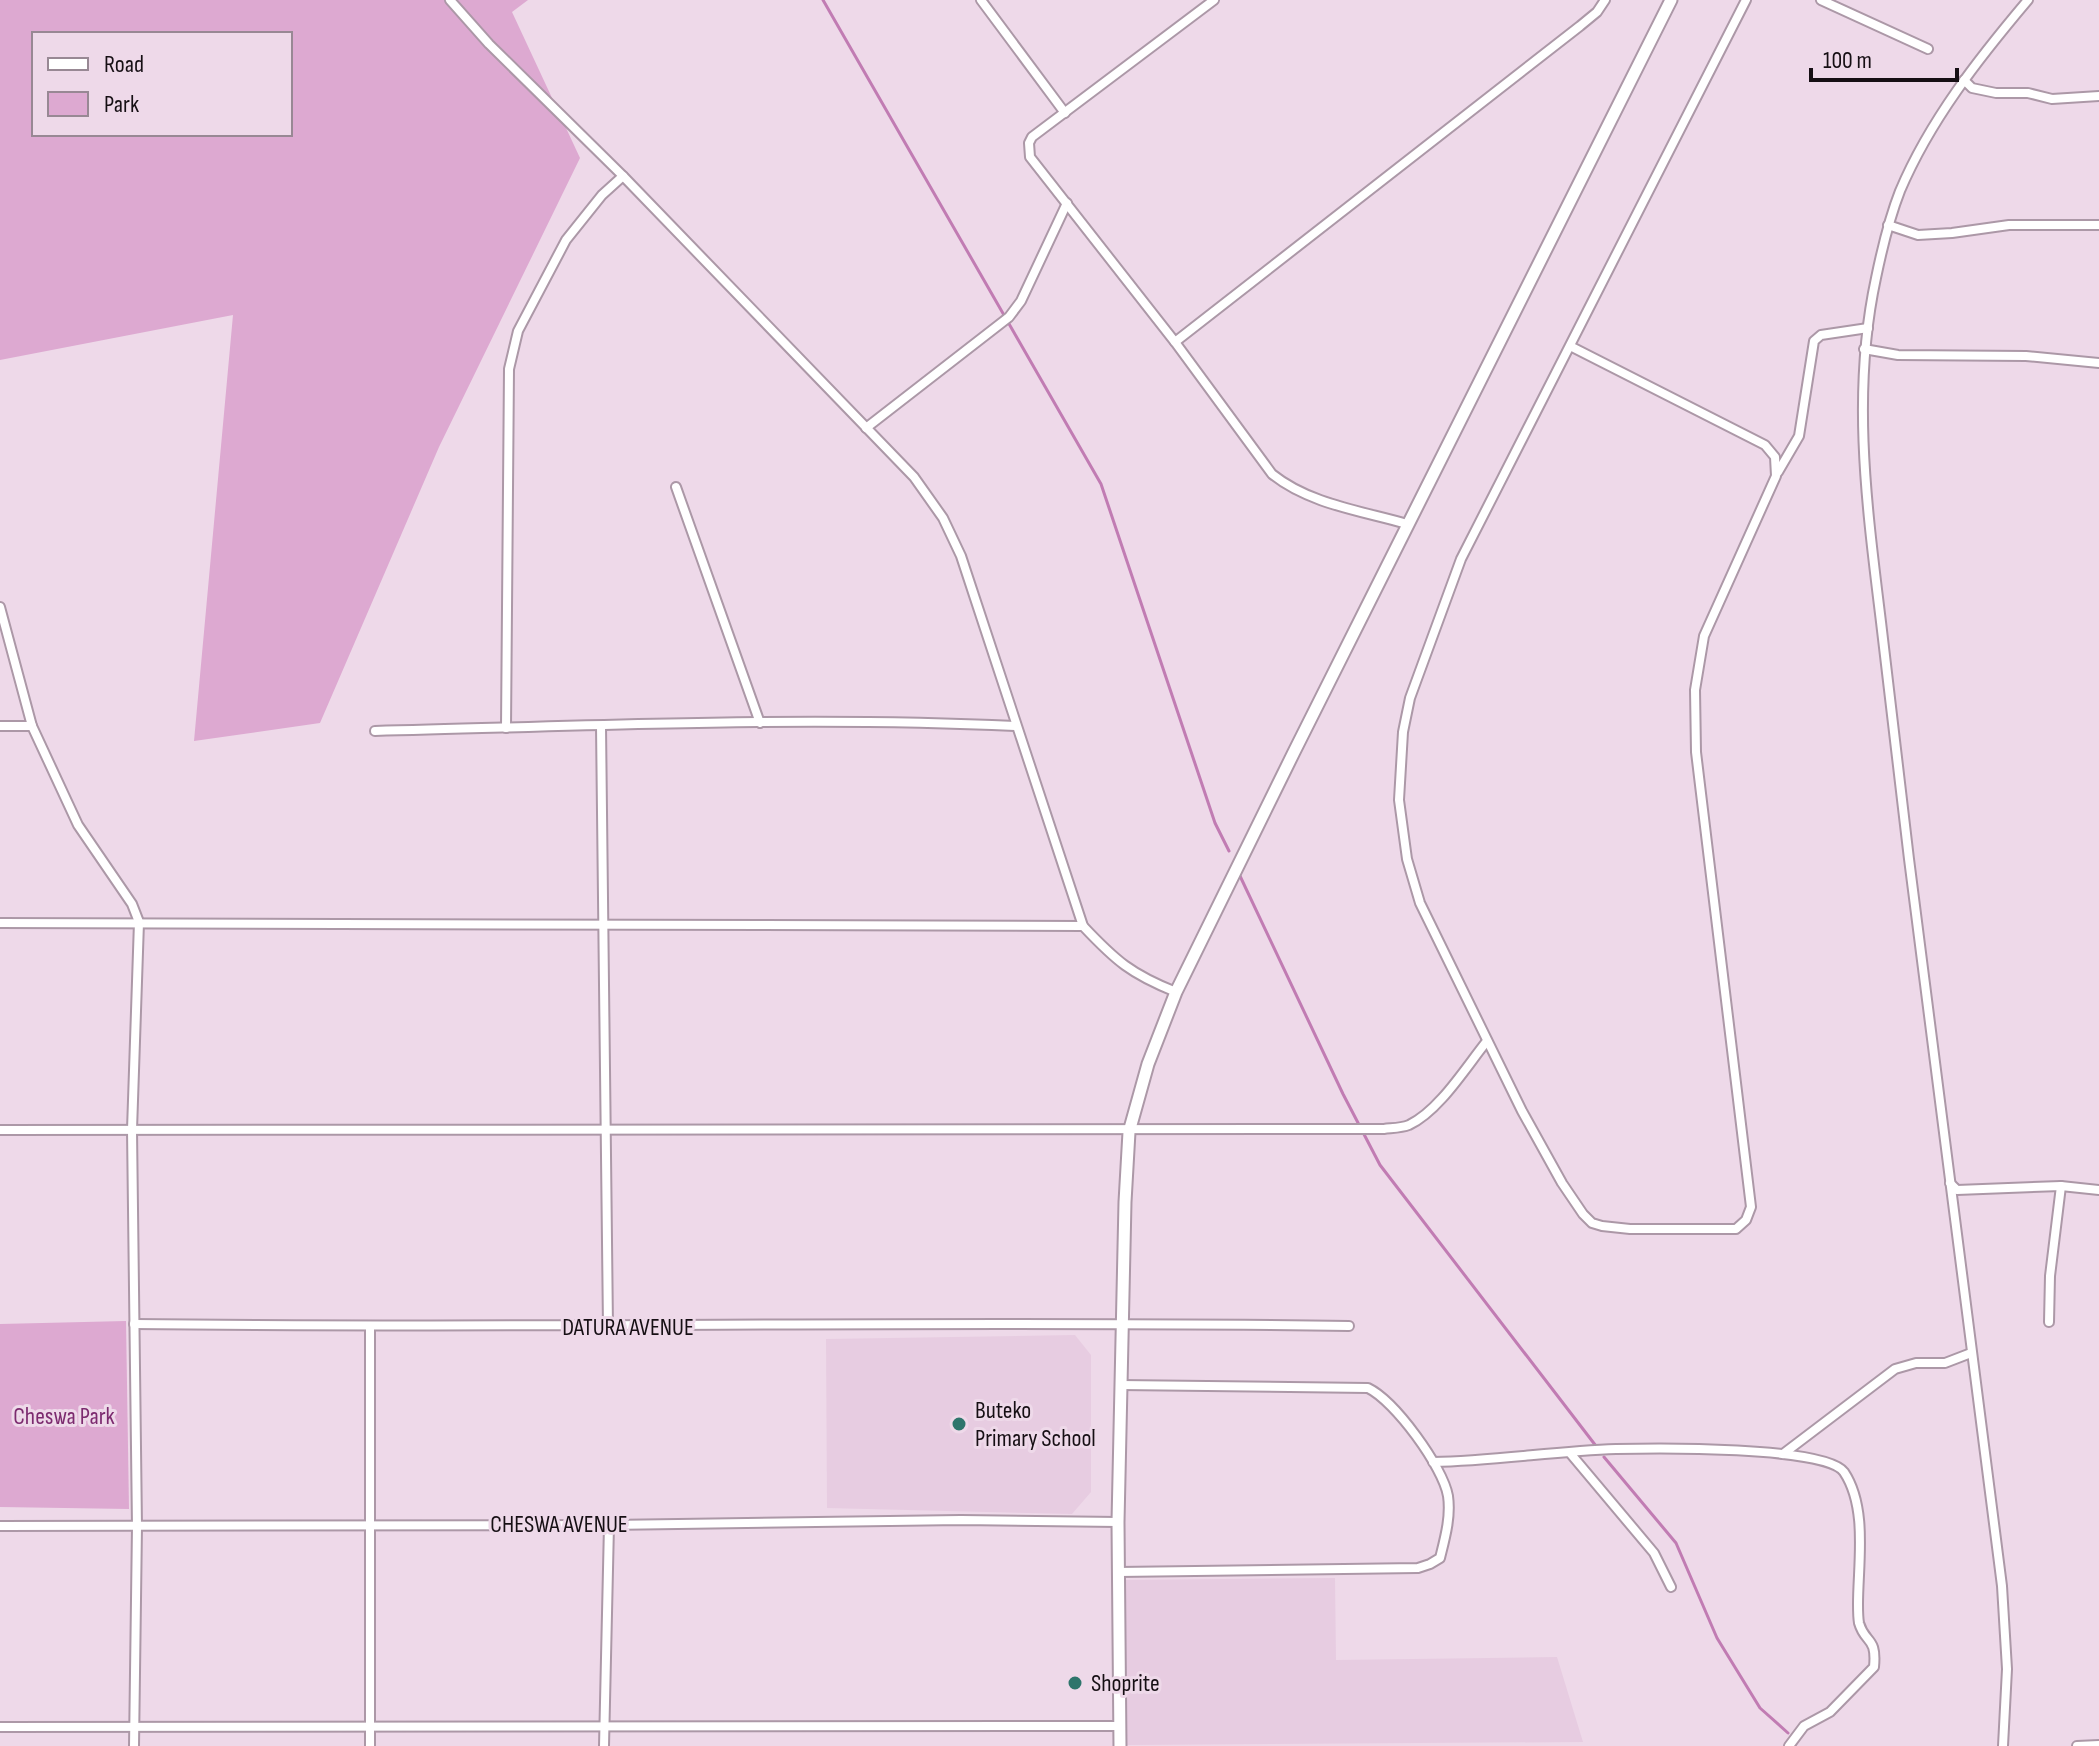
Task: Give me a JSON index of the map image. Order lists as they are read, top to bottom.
{
  "streets": {
    "street": ["DATURA AVENUE", "CHESWA AVENUE"]
  },
  "parks": ["Cheswa Park"],
  "places": ["Buteko Primary School", "Shoprite"],
  "legend": ["Road", "Park"],
  "scale_bar": "100 m"
}
